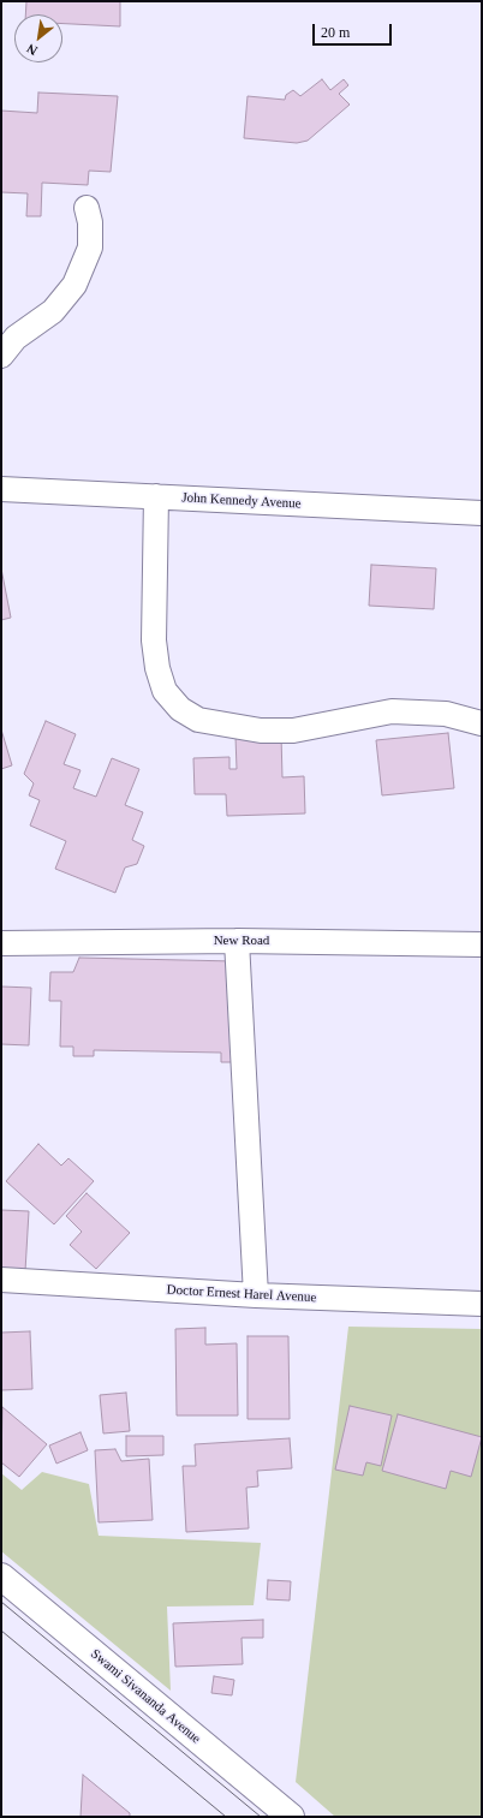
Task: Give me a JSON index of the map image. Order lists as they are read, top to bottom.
{
  "streets": {
    "street": [
      "John Kennedy Avenue",
      "New Road",
      "Doctor Ernest Harel Avenue",
      "Swami Sivananda Avenue"
    ]
  },
  "scale_bar": "20 m",
  "north": "bottom left"
}
